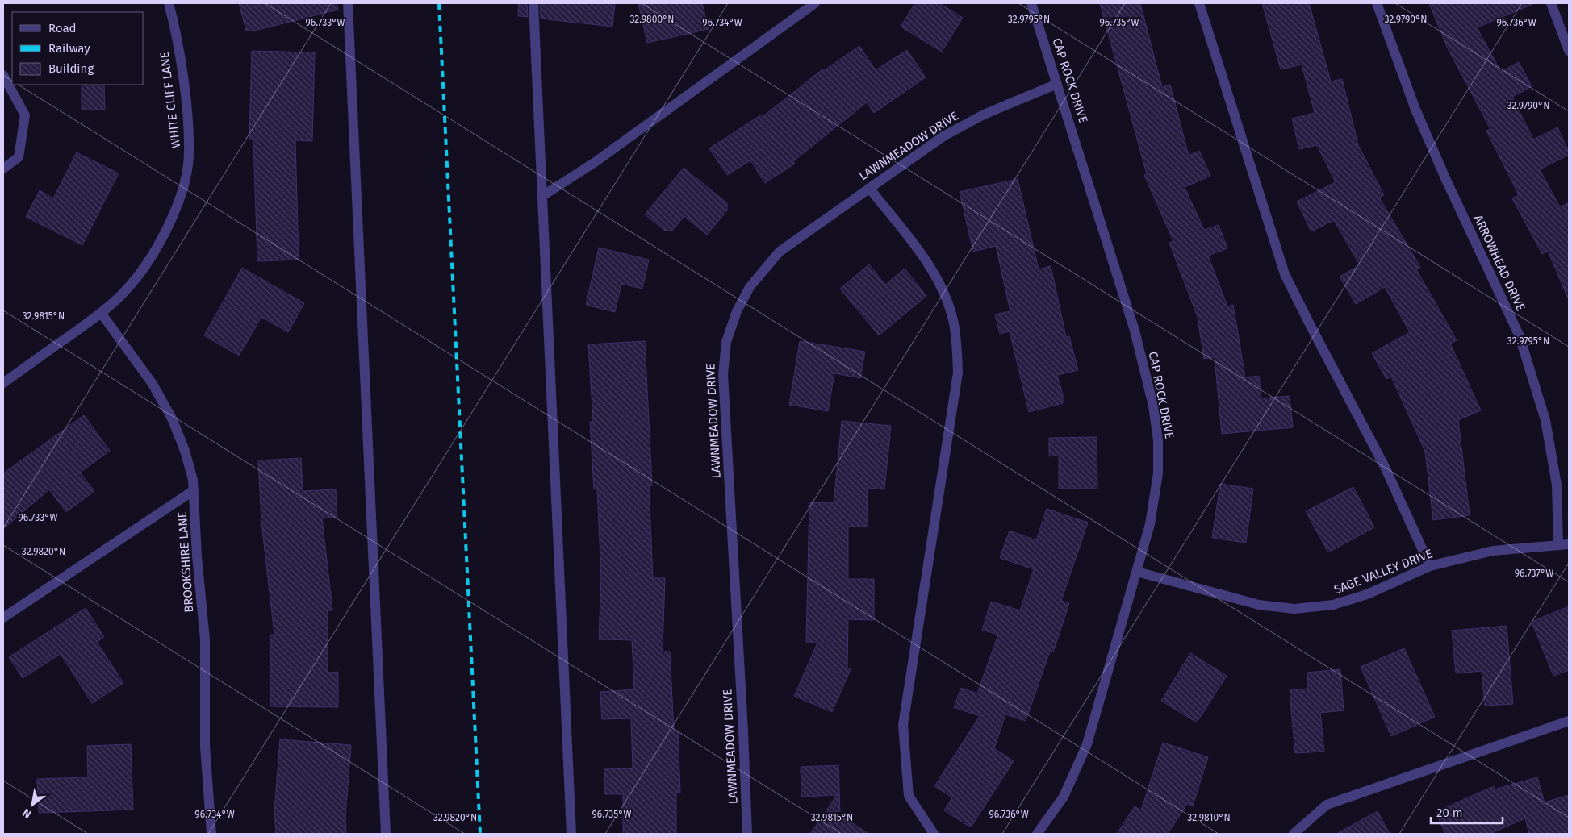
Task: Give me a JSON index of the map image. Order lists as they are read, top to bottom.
{
  "streets": {
    "street": [
      "CAP ROCK DRIVE",
      "WHITE CLIFF LANE",
      "LAWNMEADOW DRIVE",
      "ARROWHEAD DRIVE",
      "BROOKSHIRE LANE",
      "SAGE VALLEY DRIVE"
    ]
  },
  "crossings": [
    ["CAP ROCK DRIVE", "LAWNMEADOW DRIVE"],
    ["CAP ROCK DRIVE", "SAGE VALLEY DRIVE"],
    ["WHITE CLIFF LANE", "BROOKSHIRE LANE"],
    ["ARROWHEAD DRIVE", "SAGE VALLEY DRIVE"]
  ],
  "legend": ["Road", "Railway", "Building"],
  "scale_bar": "20 m",
  "north": "bottom left",
  "coordinates": [
    "32.9790°N",
    "32.9800°N",
    "32.9795°N",
    "96.733°W",
    "96.734°W",
    "96.735°W",
    "96.736°W",
    "32.9815°N",
    "32.9820°N",
    "96.737°W",
    "32.9810°N"
  ]
}
